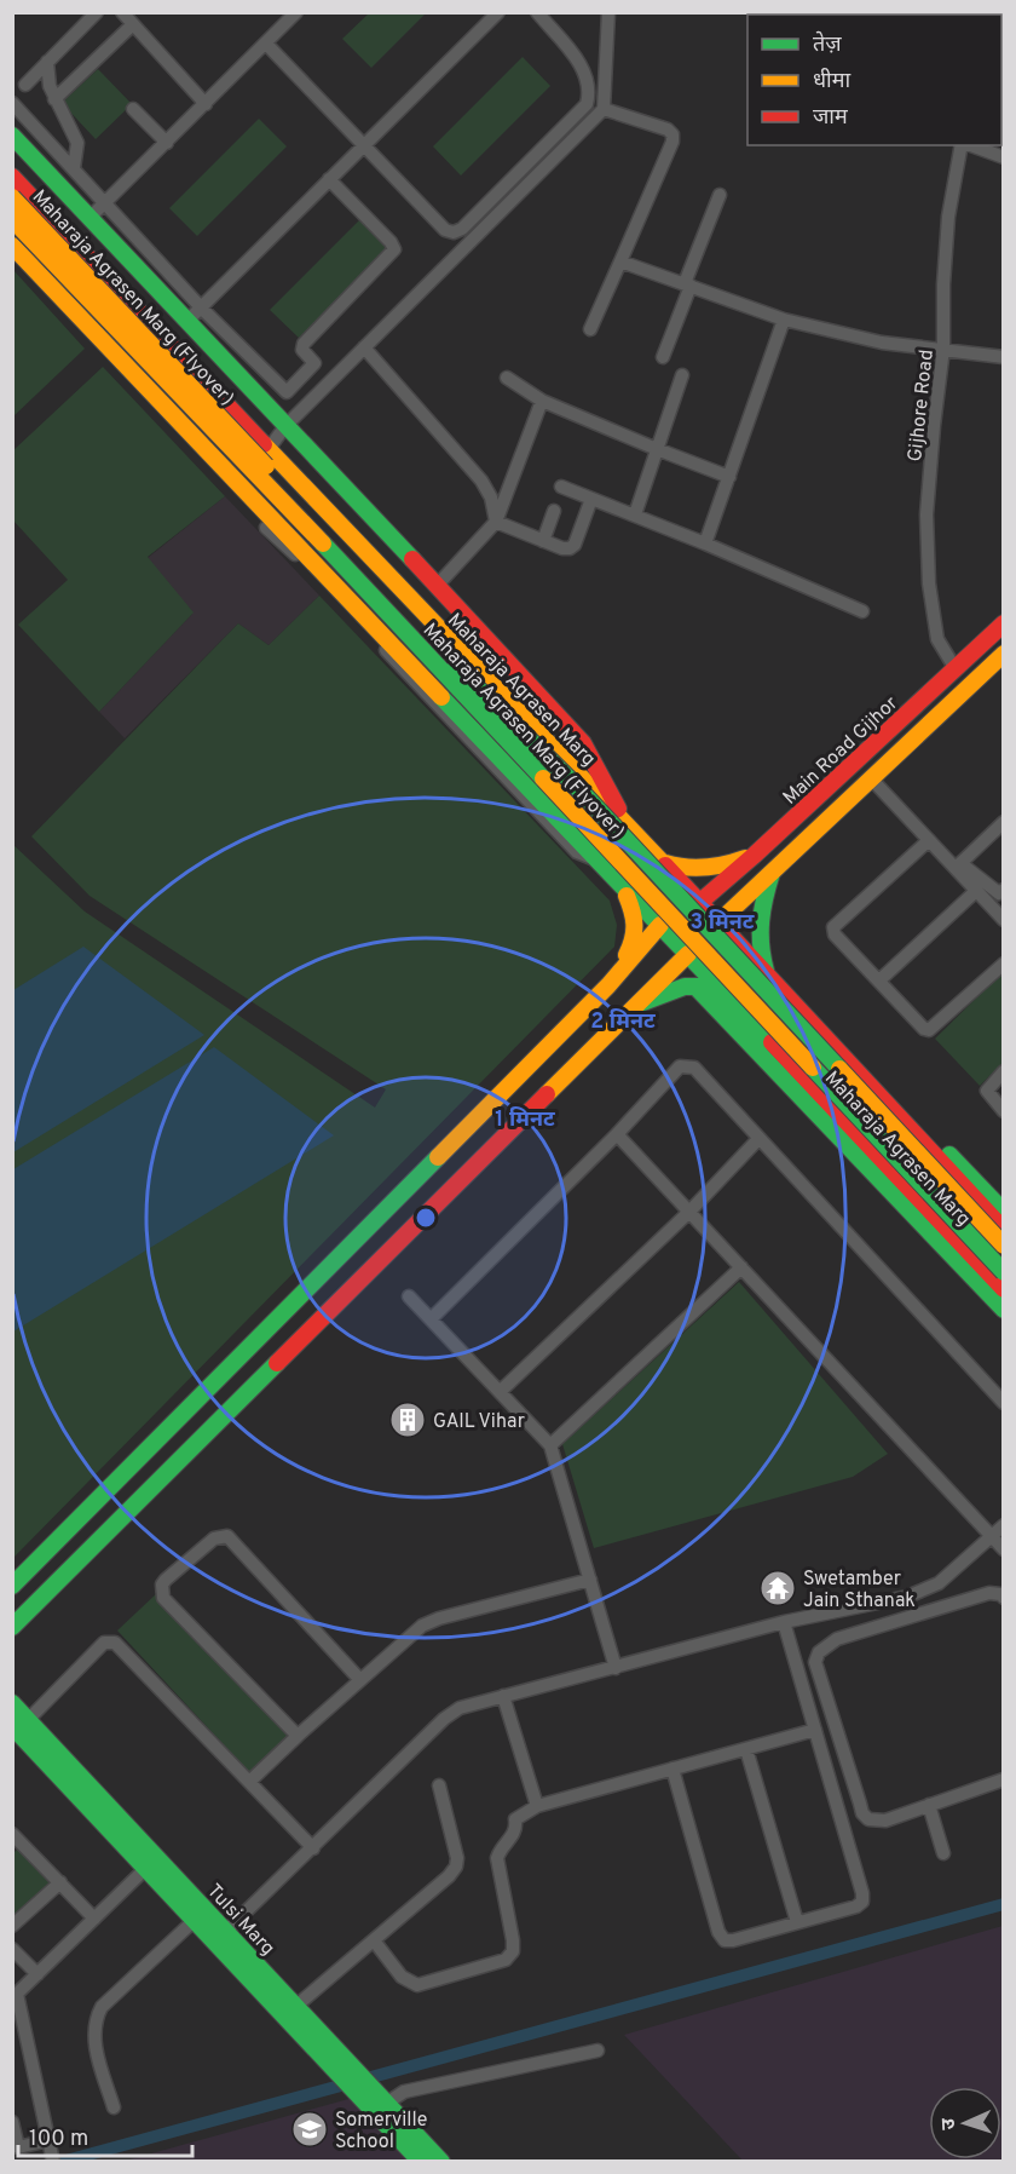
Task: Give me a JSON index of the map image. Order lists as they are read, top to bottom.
{
  "streets": {
    "main road": [
      "Maharaja Agrasen Marg (Flyover)",
      "Maharaja Agrasen Marg",
      "Main Road Gijhor",
      "Tulsi Marg"
    ],
    "street": ["Gijhore Road"]
  },
  "crossings": [
    ["Gijhore Road", "Main Road Gijhor"],
    ["Maharaja Agrasen Marg", "Main Road Gijhor"]
  ],
  "places": {
    "building": ["GAIL Vihar"],
    "temple": ["Swetamber Jain Sthanak"],
    "school or university": ["Somerville School"]
  },
  "legend": ["तेज़", "धीमा", "जाम"],
  "scale_bar": "100 m",
  "north": "left",
  "rings": ["3 मिनट", "2 मिनट", "1 मिनट"]
}
